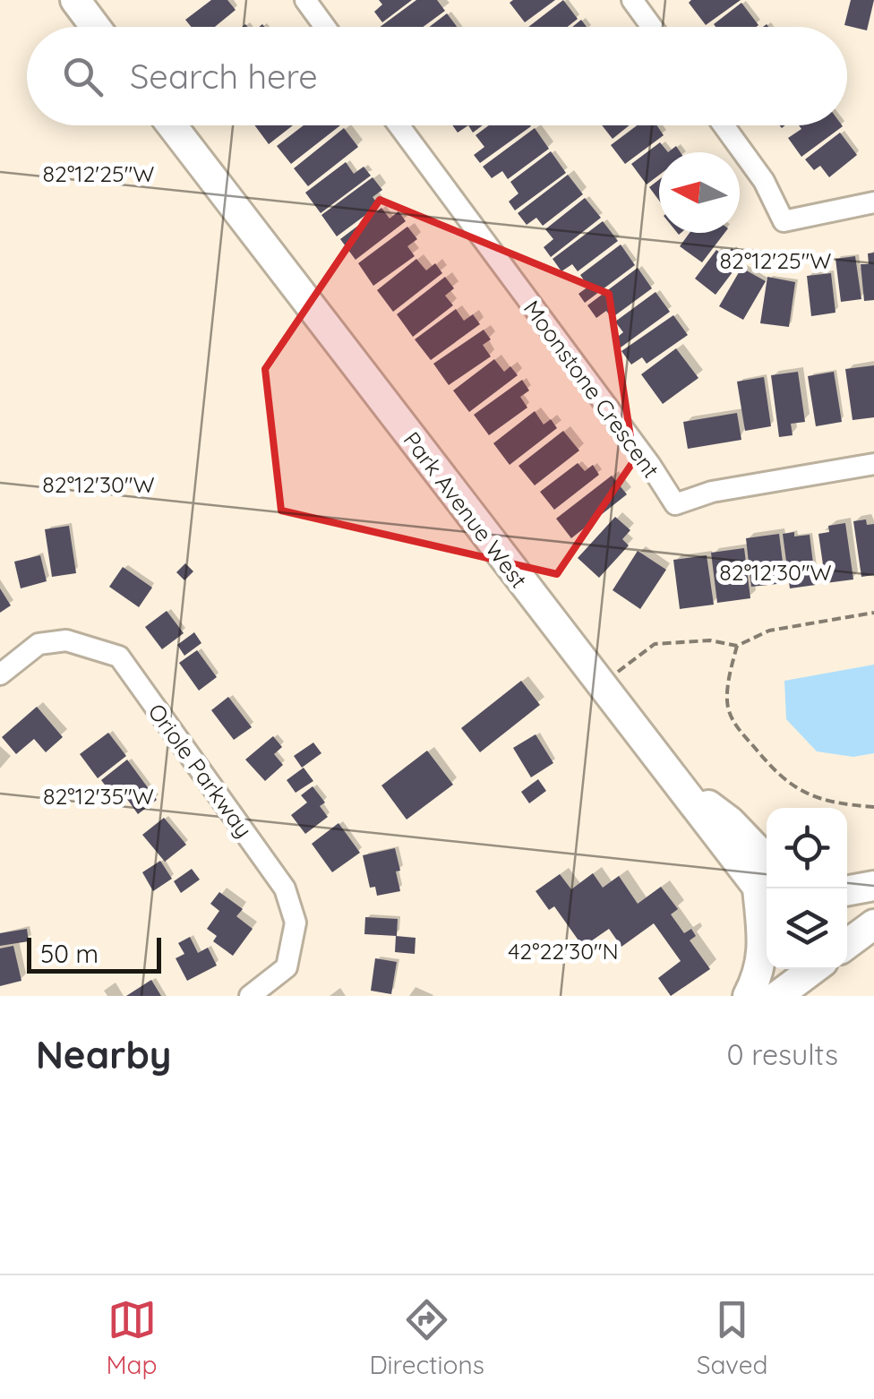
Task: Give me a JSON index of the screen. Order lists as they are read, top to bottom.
{
  "streets": {
    "main road": ["Park Avenue West"],
    "street": ["Moonstone Crescent", "Oriole Parkway"]
  },
  "scale_bar": "50 m",
  "north": "left",
  "page": {
    "search": "Search here",
    "scale": "50 m",
    "heading": ["Nearby", "0 results"],
    "nav": ["Map", "Directions", "Saved"]
  },
  "coordinates": [
    "82°12'25\"W",
    "82°12'30\"W",
    "82°12'35\"W",
    "42°22'30\"N"
  ]
}
